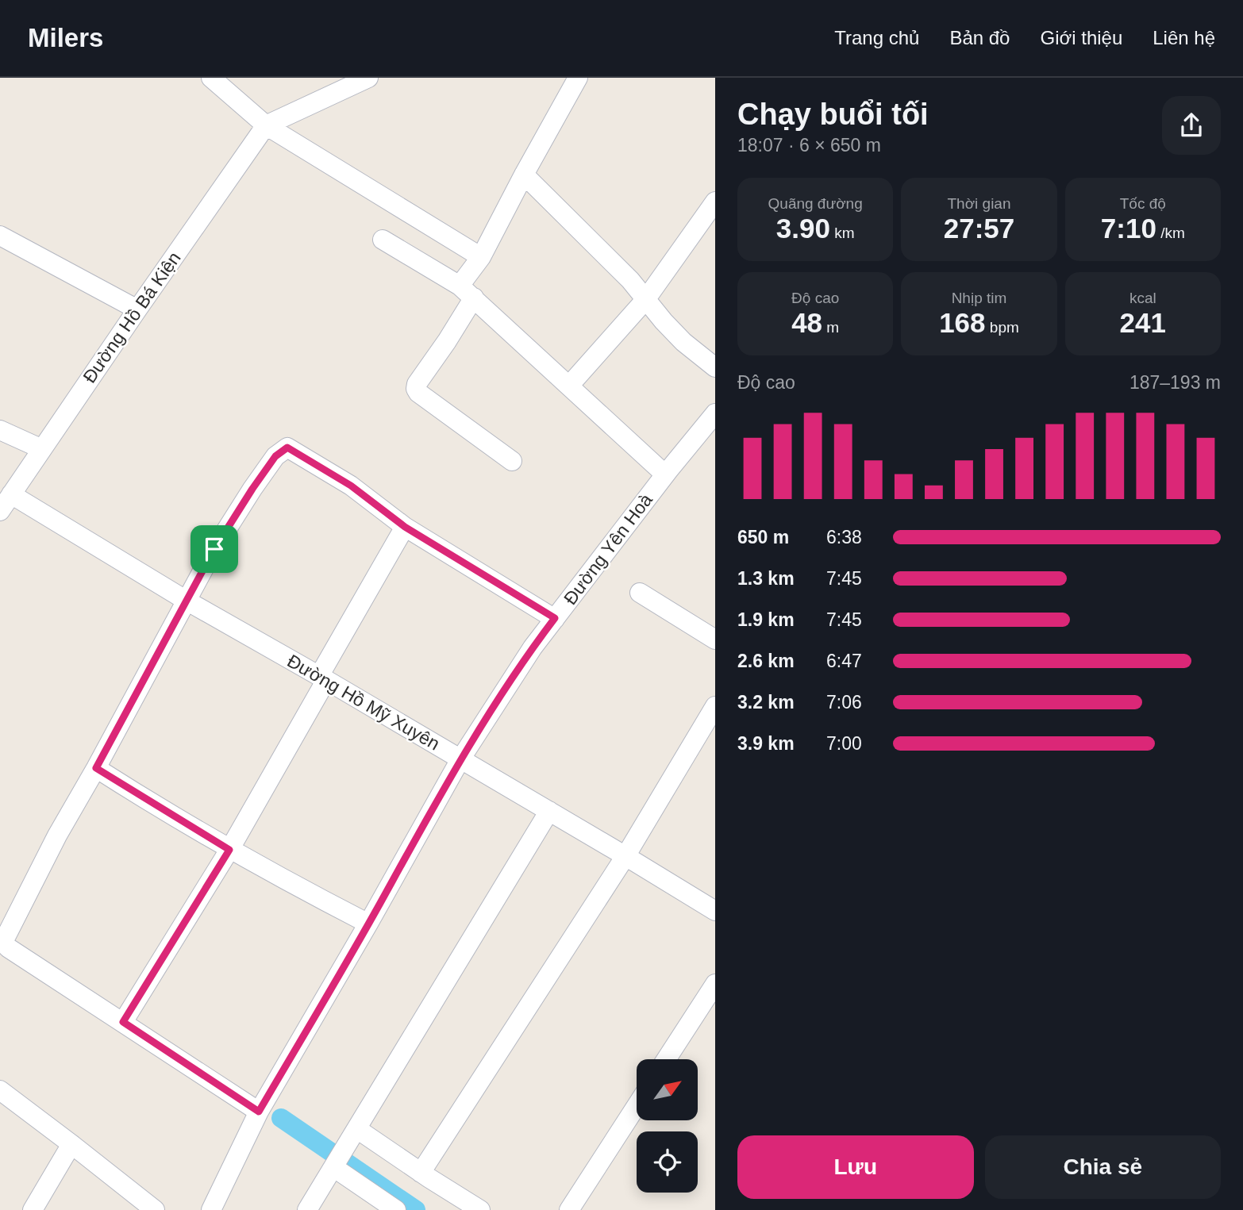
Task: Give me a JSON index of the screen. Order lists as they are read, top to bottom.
{
  "streets": {
    "street": ["Đường Hồ Bá Kiện", "Đường Yên Hoà", "Đường Hồ Mỹ Xuyên"]
  },
  "crossings": [
    ["Đường Hồ Bá Kiện", "Đường Hồ Mỹ Xuyên"],
    ["Đường Yên Hoà", "Đường Hồ Mỹ Xuyên"]
  ],
  "north": "top right",
  "page": {
    "header": "Milers",
    "nav": [
      "Trang chủ",
      "Bản đồ",
      "Giới thiệu",
      "Liên hệ"
    ],
    "heading": ["Chạy buổi tối", "18:07 · 6 × 650 m"],
    "stats": [
      ["Quãng đường", "3.90 km"],
      ["Thời gian", "27:57"],
      ["Tốc độ", "7:10 /km"],
      ["Độ cao", "48 m"],
      ["Nhịp tim", "168 bpm"],
      ["kcal", "241"]
    ],
    "chart": ["Độ cao", "187–193 m"],
    "list": [
      {
        "name": "650 m",
        "note": "6:38"
      },
      {
        "name": "1.3 km",
        "note": "7:45"
      },
      {
        "name": "1.9 km",
        "note": "7:45"
      },
      {
        "name": "2.6 km",
        "note": "6:47"
      },
      {
        "name": "3.2 km",
        "note": "7:06"
      },
      {
        "name": "3.9 km",
        "note": "7:00"
      }
    ],
    "buttons": ["Lưu", "Chia sẻ"]
  }
}
